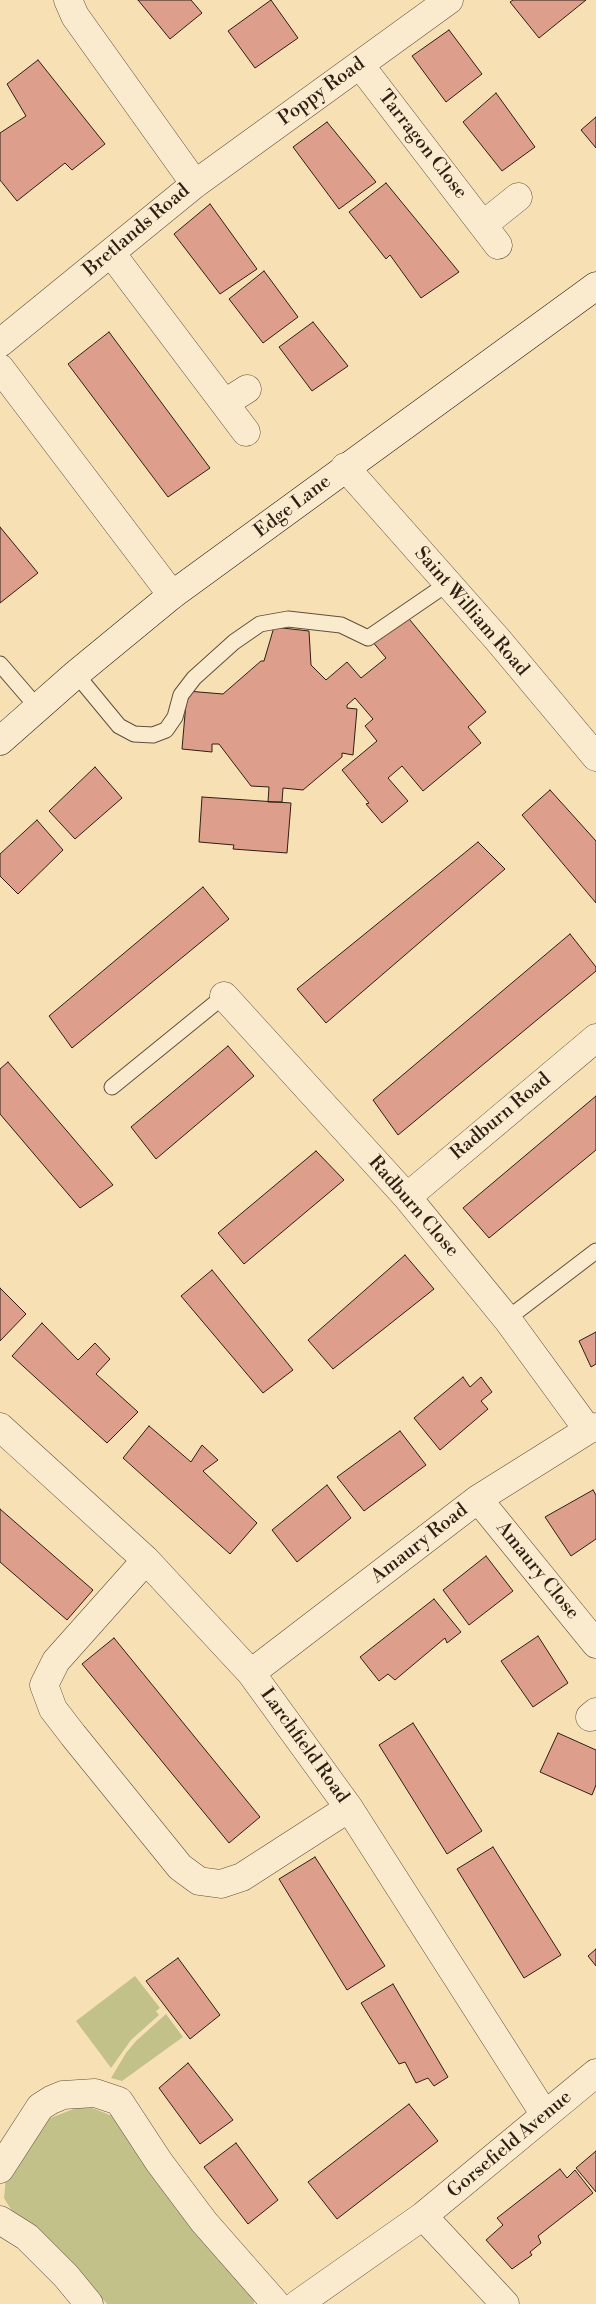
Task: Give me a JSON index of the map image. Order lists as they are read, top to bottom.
{
  "streets": {
    "street": [
      "Poppy Road",
      "Tarragon Close",
      "Bretlands Road",
      "Edge Lane",
      "Saint William Road",
      "Radburn Road",
      "Radburn Close",
      "Amaury Road",
      "Amaury Close",
      "Larchfield Road",
      "Gorsefield Avenue"
    ]
  },
  "crossings": [
    ["Poppy Road", "Tarragon Close"],
    ["Poppy Road", "Bretlands Road"],
    ["Edge Lane", "Saint William Road"],
    ["Radburn Road", "Radburn Close"],
    ["Radburn Close", "Amaury Road"],
    ["Amaury Road", "Amaury Close"],
    ["Amaury Road", "Larchfield Road"],
    ["Larchfield Road", "Gorsefield Avenue"]
  ]
}
